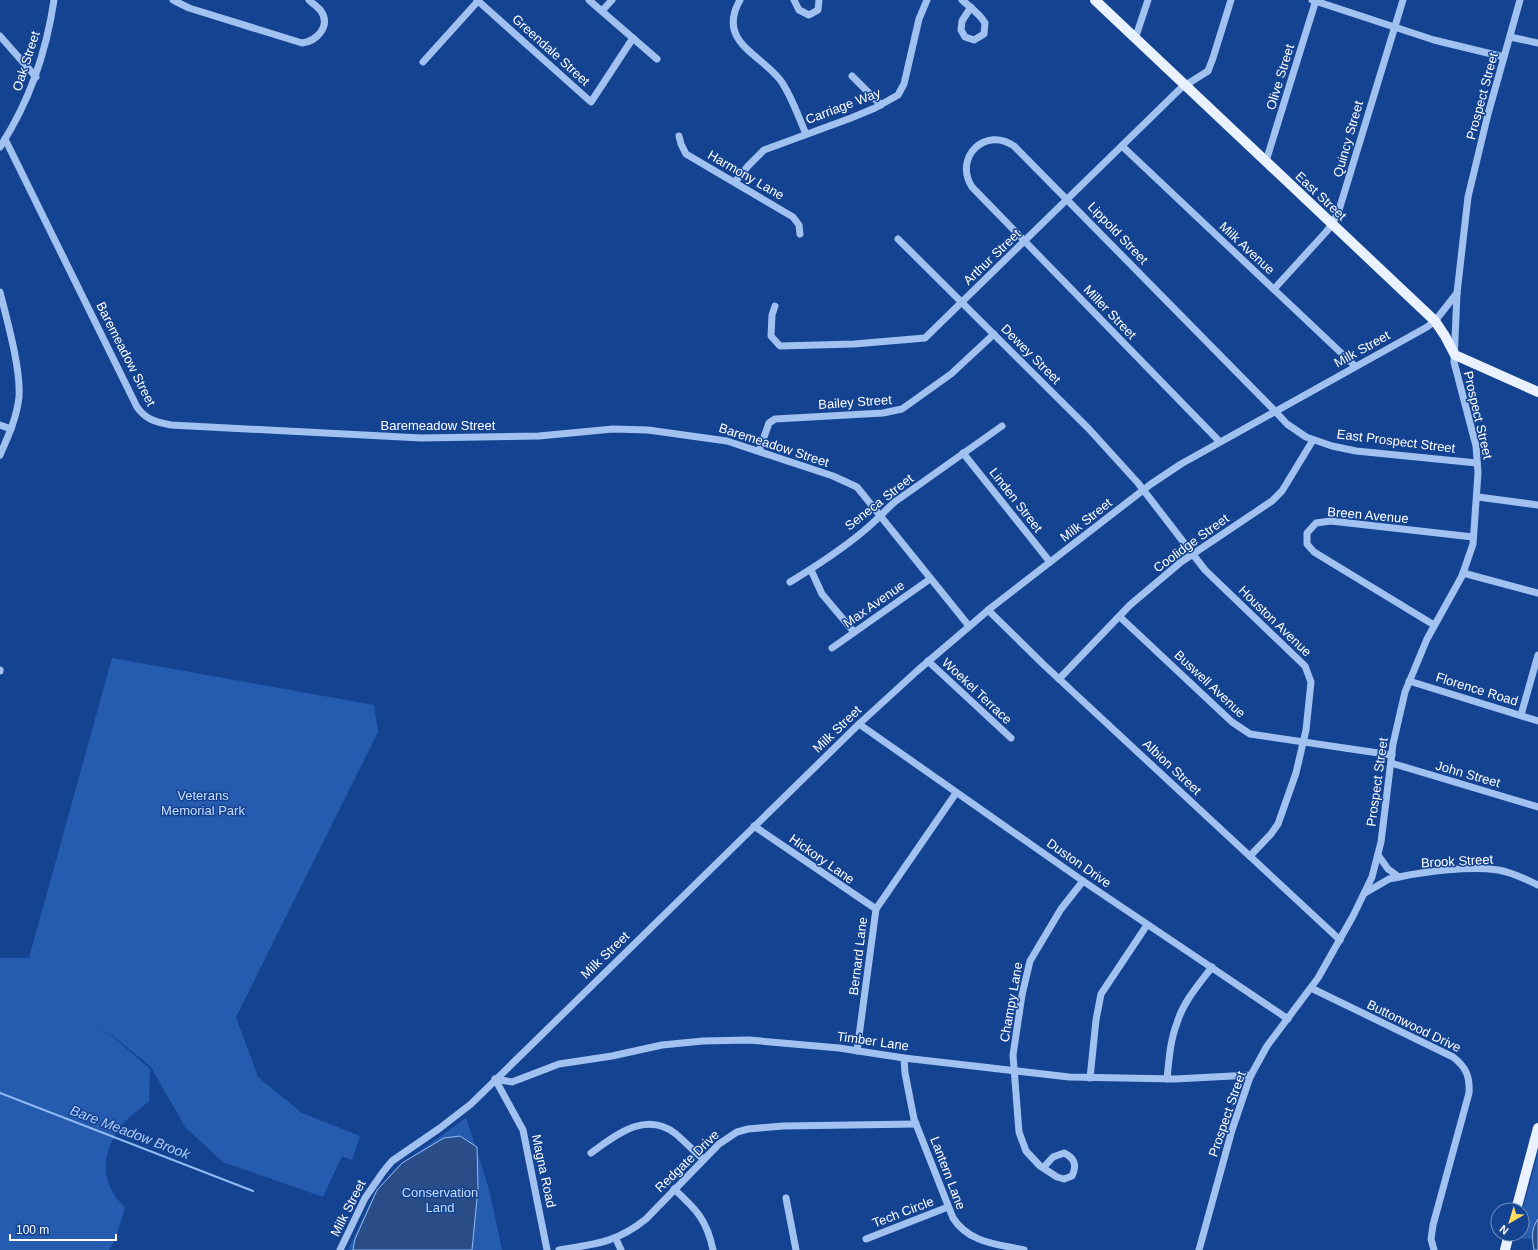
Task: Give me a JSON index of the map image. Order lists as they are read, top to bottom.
{
  "streets": {
    "main road": ["East Street"],
    "street": [
      "Greendale Street",
      "Oak Street",
      "Olive Street",
      "Prospect Street",
      "Carriage Way",
      "Quincy Street",
      "Harmony Lane",
      "Lippold Street",
      "Milk Avenue",
      "Arthur Street",
      "Miller Street",
      "Milk Street",
      "Baremeadow Street",
      "Dewey Street",
      "Bailey Street",
      "East Prospect Street",
      "Linden Street",
      "Seneca Street",
      "Breen Avenue",
      "Coolidge Street",
      "Max Avenue",
      "Houston Avenue",
      "Buswell Avenue",
      "Florence Road",
      "Woekel Terrace",
      "Albion Street",
      "John Street",
      "Hickory Lane",
      "Brook Street",
      "Duston Drive",
      "Bernard Lane",
      "Champy Lane",
      "Buttonwood Drive",
      "Timber Lane",
      "Redgate Drive",
      "Magna Road",
      "Lantern Lane",
      "Tech Circle"
    ]
  },
  "crossings": [
    ["Oak Street", "Baremeadow Street"],
    ["Olive Street", "East Street"],
    ["Prospect Street", "East Street"],
    ["Prospect Street", "East Prospect Street"],
    ["Prospect Street", "Breen Avenue"],
    ["Prospect Street", "Buswell Avenue"],
    ["Prospect Street", "Florence Road"],
    ["Prospect Street", "Albion Street"],
    ["Prospect Street", "John Street"],
    ["Prospect Street", "Brook Street"],
    ["Prospect Street", "Duston Drive"],
    ["Prospect Street", "Buttonwood Drive"],
    ["Prospect Street", "Timber Lane"],
    ["Carriage Way", "Harmony Lane"],
    ["Quincy Street", "East Street"],
    ["Quincy Street", "Milk Avenue"],
    ["East Street", "Arthur Street"],
    ["East Street", "Milk Street"],
    ["Lippold Street", "Arthur Street"],
    ["Lippold Street", "Miller Street"],
    ["Lippold Street", "Milk Street"],
    ["Lippold Street", "East Prospect Street"],
    ["Milk Avenue", "Arthur Street"],
    ["Milk Avenue", "Milk Street"],
    ["Arthur Street", "Miller Street"],
    ["Arthur Street", "Dewey Street"],
    ["Miller Street", "Milk Street"],
    ["Milk Street", "Baremeadow Street"],
    ["Milk Street", "Dewey Street"],
    ["Milk Street", "East Prospect Street"],
    ["Milk Street", "Linden Street"],
    ["Milk Street", "Houston Avenue"],
    ["Milk Street", "Woekel Terrace"],
    ["Milk Street", "Albion Street"],
    ["Milk Street", "Hickory Lane"],
    ["Milk Street", "Duston Drive"],
    ["Milk Street", "Timber Lane"],
    ["Milk Street", "Magna Road"],
    ["Baremeadow Street", "Bailey Street"],
    ["Baremeadow Street", "Seneca Street"],
    ["Baremeadow Street", "Max Avenue"],
    ["Dewey Street", "Bailey Street"],
    ["Dewey Street", "Houston Avenue"],
    ["East Prospect Street", "Coolidge Street"],
    ["Linden Street", "Seneca Street"],
    ["Coolidge Street", "Houston Avenue"],
    ["Coolidge Street", "Buswell Avenue"],
    ["Coolidge Street", "Albion Street"],
    ["Houston Avenue", "Buswell Avenue"],
    ["Houston Avenue", "Albion Street"],
    ["Hickory Lane", "Bernard Lane"],
    ["Duston Drive", "Bernard Lane"],
    ["Duston Drive", "Champy Lane"],
    ["Bernard Lane", "Timber Lane"],
    ["Champy Lane", "Timber Lane"],
    ["Timber Lane", "Magna Road"],
    ["Timber Lane", "Lantern Lane"],
    ["Redgate Drive", "Lantern Lane"],
    ["Lantern Lane", "Tech Circle"]
  ],
  "water": ["Bare Meadow Brook"],
  "parks": ["Veterans Memorial Park", "Conservation Land"],
  "scale_bar": "100 m",
  "north": "bottom left"
}
